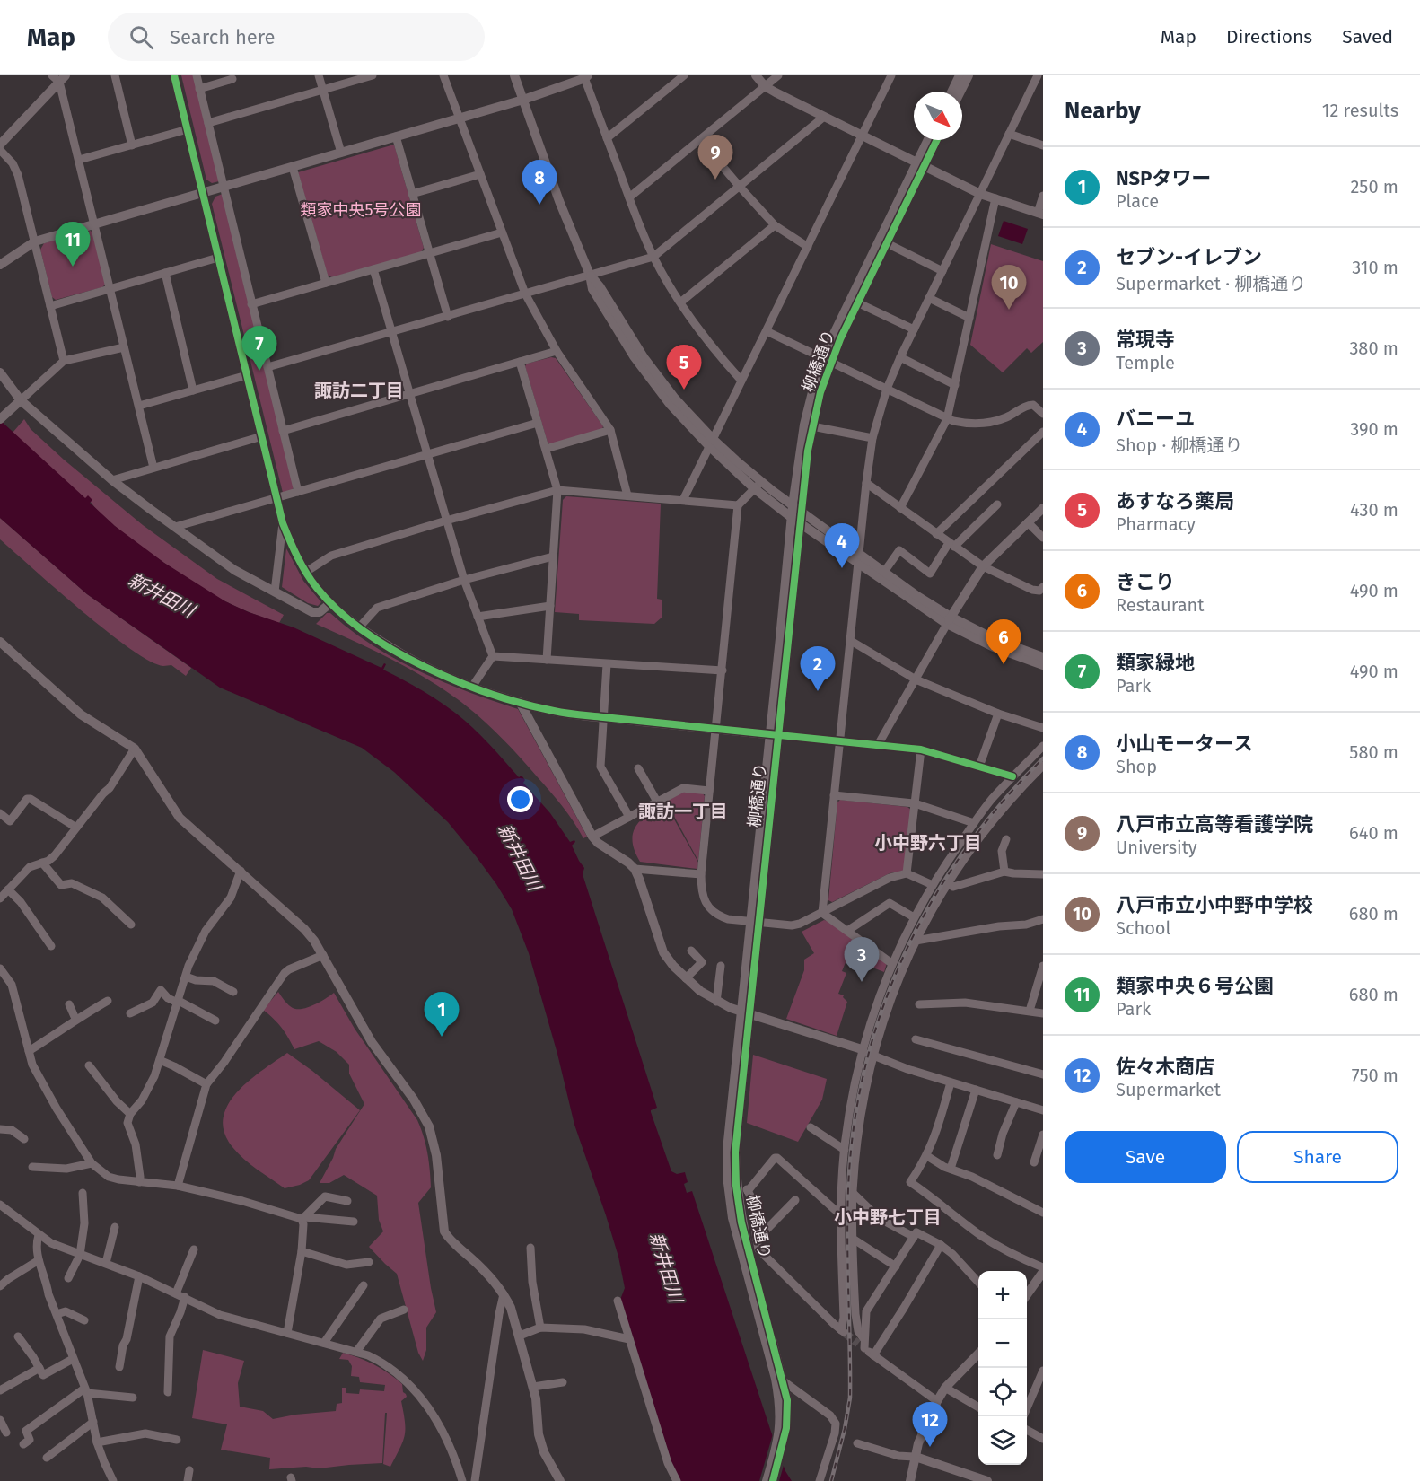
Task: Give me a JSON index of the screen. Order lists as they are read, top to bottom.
{
  "streets": {
    "street": ["柳橋通り"]
  },
  "districts": [
    "諏訪二丁目",
    "諏訪一丁目",
    "小中野六丁目",
    "小中野七丁目"
  ],
  "water": ["新井田川"],
  "parks": ["類家中央5号公園"],
  "north": "bottom right",
  "page": {
    "header": "Map",
    "search": "Search here",
    "nav": ["Map", "Directions", "Saved"],
    "heading": ["Nearby", "12 results"],
    "pins": [
      "9",
      "8",
      "11",
      "10",
      "7",
      "5",
      "4",
      "6",
      "2",
      "3",
      "1",
      "12"
    ],
    "list": [
      {
        "mark": "1",
        "name": "NSPタワー",
        "note": "Place",
        "value": "250 m"
      },
      {
        "mark": "2",
        "name": "セブン-イレブン",
        "note": "Supermarket · 柳橋通り",
        "value": "310 m"
      },
      {
        "mark": "3",
        "name": "常現寺",
        "note": "Temple",
        "value": "380 m"
      },
      {
        "mark": "4",
        "name": "バニーユ",
        "note": "Shop · 柳橋通り",
        "value": "390 m"
      },
      {
        "mark": "5",
        "name": "あすなろ薬局",
        "note": "Pharmacy",
        "value": "430 m"
      },
      {
        "mark": "6",
        "name": "きこり",
        "note": "Restaurant",
        "value": "490 m"
      },
      {
        "mark": "7",
        "name": "類家緑地",
        "note": "Park",
        "value": "490 m"
      },
      {
        "mark": "8",
        "name": "小山モータース",
        "note": "Shop",
        "value": "580 m"
      },
      {
        "mark": "9",
        "name": "八戸市立高等看護学院",
        "note": "University",
        "value": "640 m"
      },
      {
        "mark": "10",
        "name": "八戸市立小中野中学校",
        "note": "School",
        "value": "680 m"
      },
      {
        "mark": "11",
        "name": "類家中央６号公園",
        "note": "Park",
        "value": "680 m"
      },
      {
        "mark": "12",
        "name": "佐々木商店",
        "note": "Supermarket",
        "value": "750 m"
      }
    ],
    "buttons": ["Save", "Share"],
    "map_buttons": ["+", "−"]
  }
}
